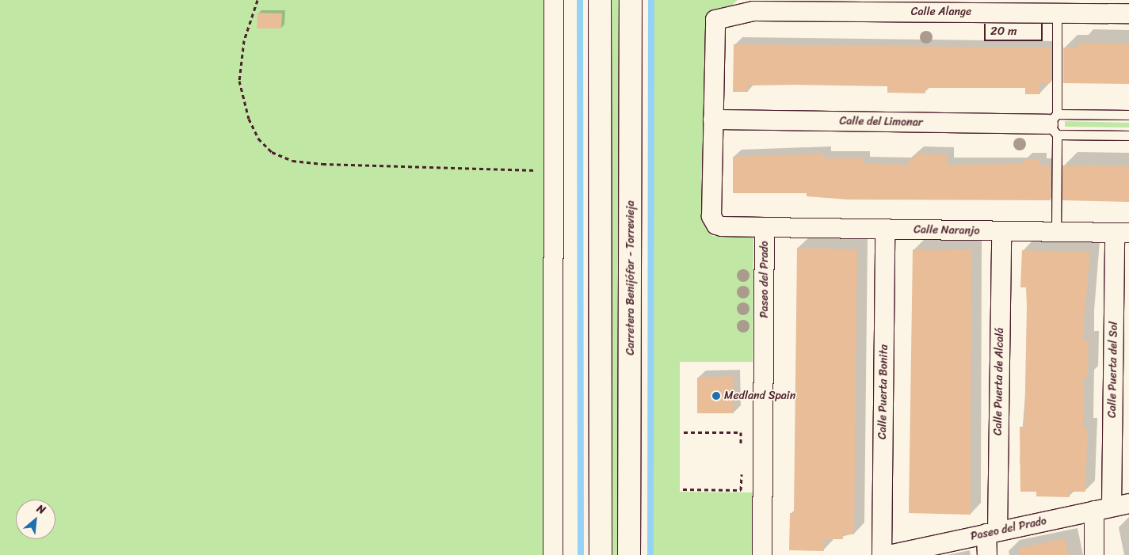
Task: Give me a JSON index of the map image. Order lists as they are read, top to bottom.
{
  "streets": {
    "main road": ["Carretera Benijófar - Torrevieja"],
    "street": [
      "Calle Alange",
      "Calle del Limonar",
      "Calle Naranjo",
      "Paseo del Prado",
      "Calle Puerta del Sol",
      "Calle Puerta de Alcalá",
      "Calle Puerta Bonita"
    ]
  },
  "crossings": [
    ["Calle Alange", "Paseo del Prado"],
    ["Calle del Limonar", "Paseo del Prado"],
    ["Calle Naranjo", "Paseo del Prado"],
    ["Calle Naranjo", "Calle Puerta del Sol"],
    ["Calle Naranjo", "Calle Puerta de Alcalá"],
    ["Calle Naranjo", "Calle Puerta Bonita"],
    ["Paseo del Prado", "Calle Puerta del Sol"],
    ["Paseo del Prado", "Calle Puerta de Alcalá"]
  ],
  "places": ["Medland Spain"],
  "scale_bar": "20 m",
  "north": "top right"
}
